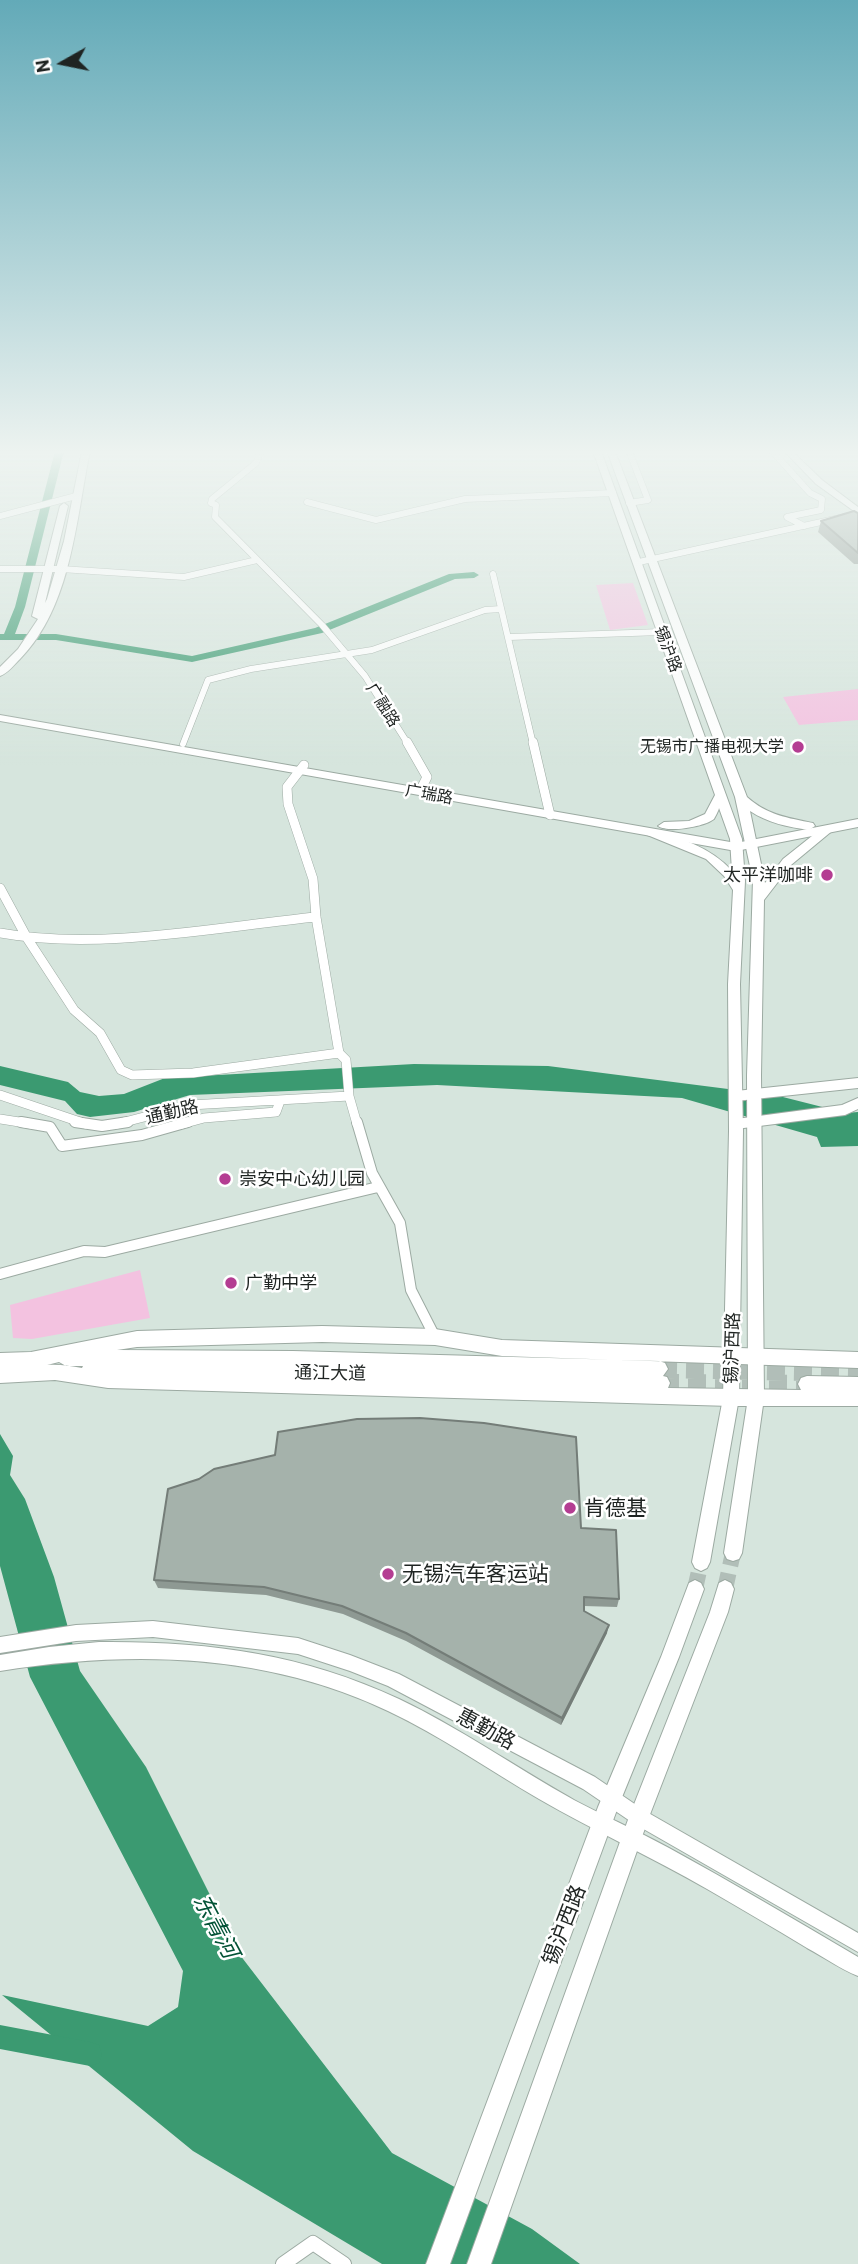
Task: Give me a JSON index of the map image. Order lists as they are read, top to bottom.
{
  "streets": {
    "highway": ["通江大道"],
    "main road": ["锡沪路", "广瑞路", "锡沪西路"],
    "street": ["广融路", "通勤路", "惠勤路"]
  },
  "crossings": [
    ["锡沪路", "广瑞路"],
    ["锡沪路", "锡沪西路"],
    ["广融路", "广瑞路"],
    ["锡沪西路", "惠勤路"]
  ],
  "water": ["东青河"],
  "places": [
    "无锡市广播电视大学",
    "太平洋咖啡",
    "崇安中心幼儿园",
    "广勤中学",
    "肯德基",
    "无锡汽车客运站"
  ],
  "north": "left"
}
